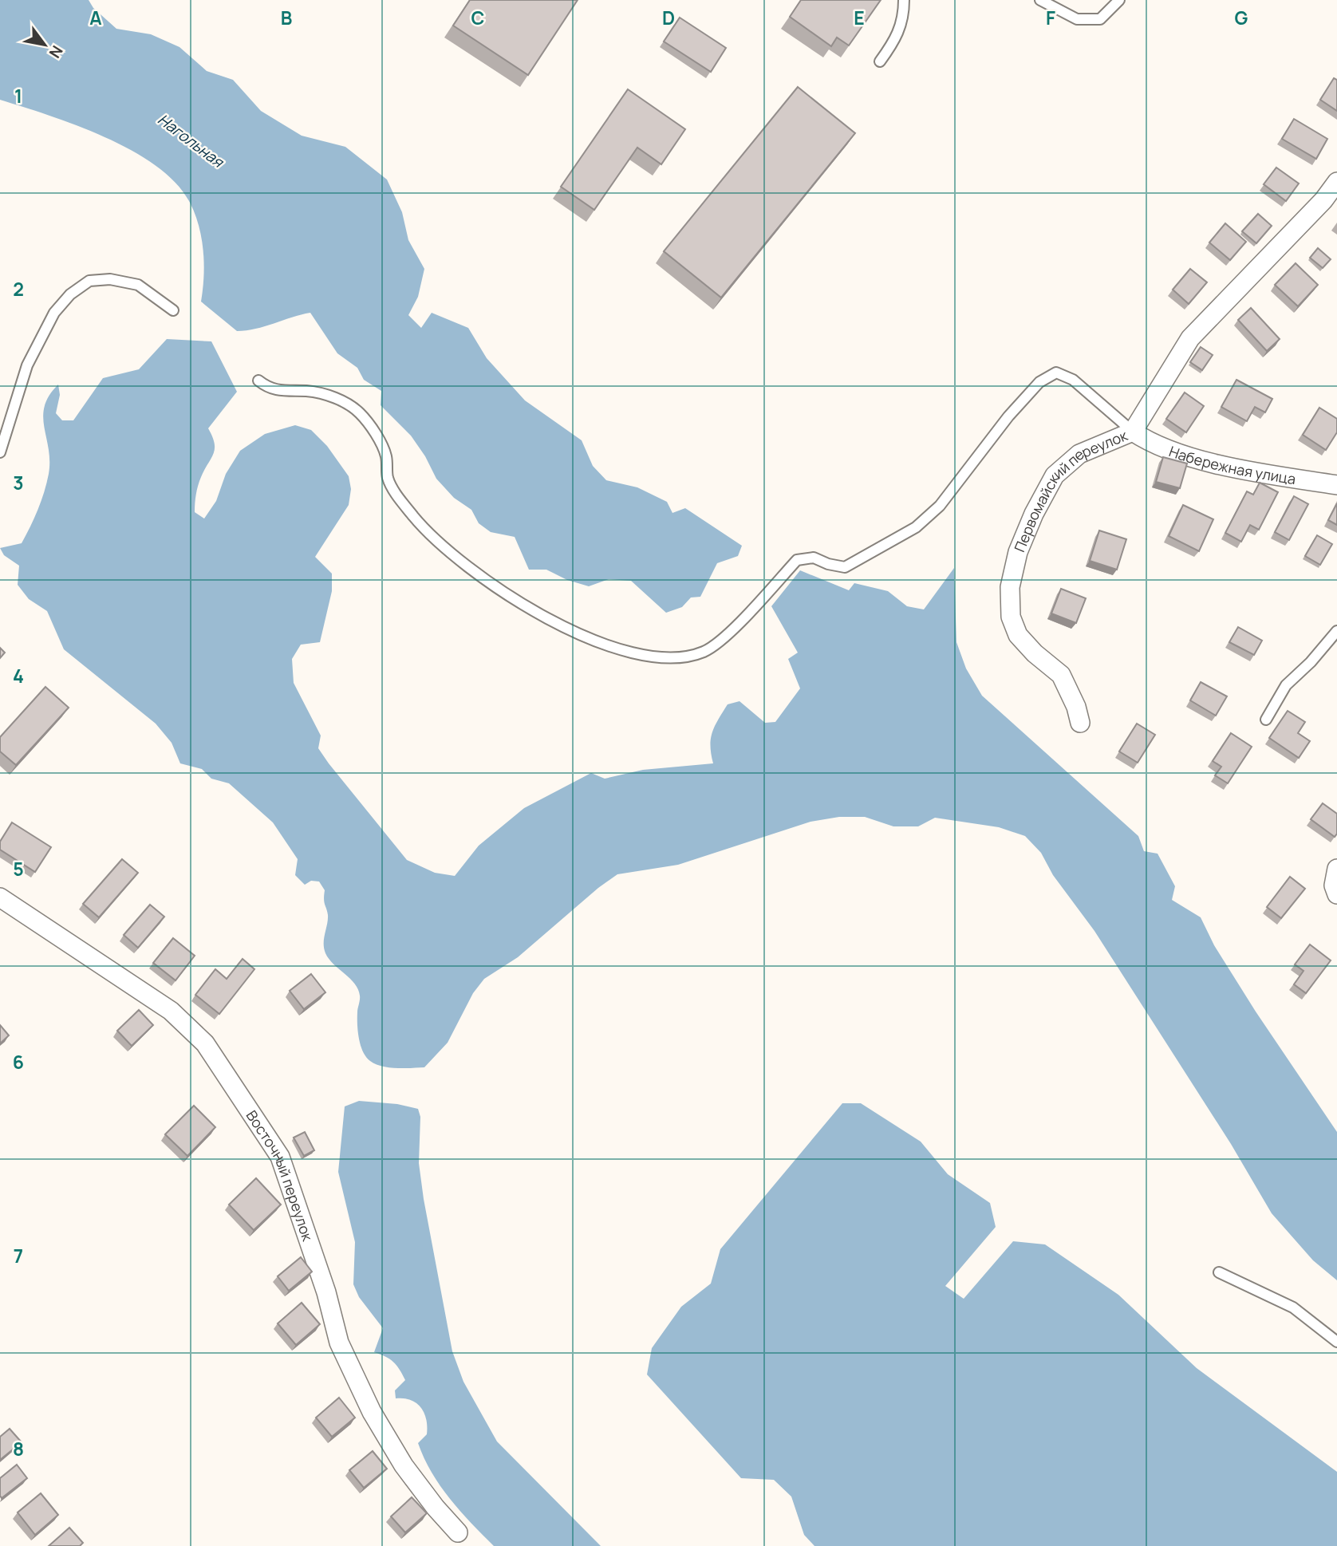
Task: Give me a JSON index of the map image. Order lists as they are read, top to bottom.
{
  "streets": {
    "street": ["Набережная улица", "Первомайский переулок", "Восточный переулок"]
  },
  "crossings": [
    ["Набережная улица", "Первомайский переулок"]
  ],
  "water": ["Нагольная"],
  "north": "bottom right",
  "grid": {
    "columns": [
      "A",
      "B",
      "C",
      "D",
      "E",
      "F",
      "G"
    ],
    "rows": [
      "1",
      "2",
      "3",
      "4",
      "5",
      "6",
      "7",
      "8"
    ]
  }
}
